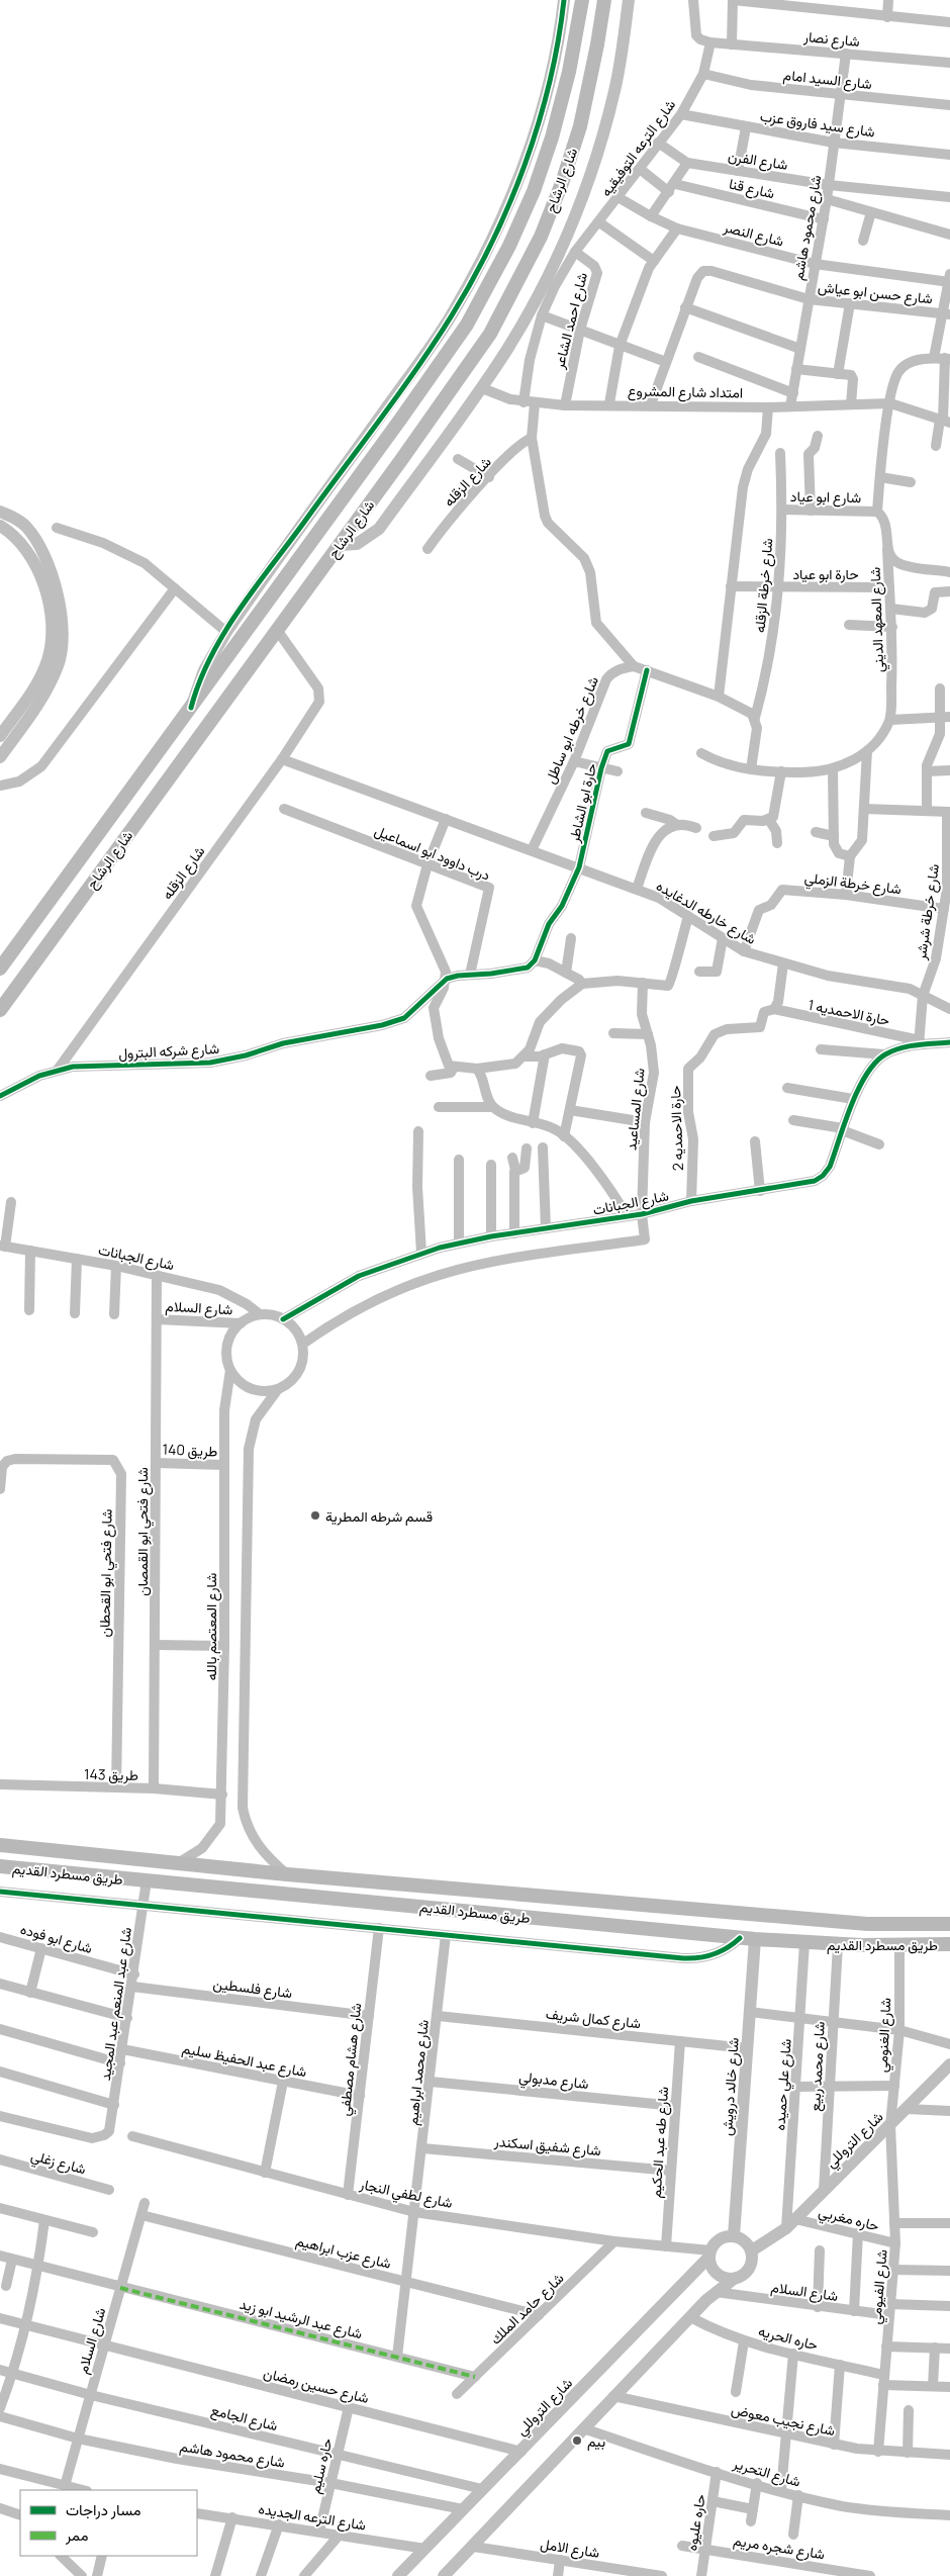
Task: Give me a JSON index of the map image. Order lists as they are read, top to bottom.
{
  "streets": {
    "main road": ["شارع الرشاح", "طريق مسطرد القديم"],
    "street": [
      "شارع نصار",
      "شارع السيد امام",
      "شارع سيد فاروق عزب",
      "شارع الترعه التوفيقيه",
      "شارع الفرن",
      "شارع قنا",
      "شارع محمود هاشم",
      "شارع النصر",
      "شارع حسن ابو عياش",
      "شارع احمد الشاعر",
      "امتداد شارع المشروع",
      "شارع الزقله",
      "شارع ابو عياد",
      "حارة ابو عياد",
      "شارع خرطة الزقله",
      "شارع المعهد الديني",
      "شارع خرطه ابو ساطل",
      "حارة ابو الشاطر",
      "درب داوود ابو اسماعيل",
      "شارع خرطة الزملي",
      "شارع خارطه الدغايده",
      "شارع خرطة شرشر",
      "حارة الاحمديه 1",
      "شارع شركه البترول",
      "شارع المساعيد",
      "حارة الاحمديه 2",
      "شارع الجبانات",
      "شارع السلام",
      "طريق 140",
      "شارع فتحي ابو القمصان",
      "شارع فتحي ابو القحطان",
      "شارع المعتصم بالله",
      "طريق 143",
      "شارع ابو فوده",
      "شارع فلسطين",
      "شارع عبد المنعم عبد المجيد",
      "شارع كمال شريف",
      "شارع الغنومي",
      "شارع عبد الحفيظ سليم",
      "شارع هشام مصطفي",
      "شارع محمد ربيع",
      "شارع محمد ابراهيم",
      "شارع مدبولي",
      "شارع علي حميده",
      "شارع خالد درويش",
      "شارع التروللي",
      "شارع طه عبد الحكيم",
      "شارع شفيق اسكندر",
      "شارع زغلي",
      "شارع لطفي النجار",
      "حاره مغربي",
      "شارع عزب ابراهيم",
      "شارع الفيومي",
      "شارع حامد الملك",
      "شارع عبد الرشيد ابو زيد",
      "حاره الحريه",
      "شارع حسين رمضان",
      "شارع الجامع",
      "شارع نجيب معوض",
      "حاره سليم",
      "شارع التحرير",
      "شارع الترعه الجديده",
      "حاره عليوه",
      "شارع شجره مريم",
      "شارع الامل"
    ]
  },
  "crossings": [
    ["شارع نصار", "شارع الترعه التوفيقيه"],
    ["شارع نصار", "شارع محمود هاشم"],
    ["شارع السيد امام", "شارع الترعه التوفيقيه"],
    ["شارع السيد امام", "شارع محمود هاشم"],
    ["شارع سيد فاروق عزب", "شارع الترعه التوفيقيه"],
    ["شارع سيد فاروق عزب", "شارع محمود هاشم"],
    ["شارع الترعه التوفيقيه", "شارع الفرن"],
    ["شارع الترعه التوفيقيه", "شارع النصر"],
    ["شارع الترعه التوفيقيه", "شارع احمد الشاعر"],
    ["شارع الترعه التوفيقيه", "امتداد شارع المشروع"],
    ["شارع الترعه التوفيقيه", "شارع الزقله"],
    ["شارع الترعه التوفيقيه", "شارع خرطه ابو ساطل"],
    ["شارع الفرن", "شارع محمود هاشم"],
    ["شارع الرشاح", "شارع الزقله"],
    ["شارع قنا", "شارع محمود هاشم"],
    ["شارع محمود هاشم", "شارع النصر"],
    ["شارع محمود هاشم", "شارع حسن ابو عياش"],
    ["شارع محمود هاشم", "امتداد شارع المشروع"],
    ["شارع محمود هاشم", "شارع السلام"],
    ["شارع محمود هاشم", "شارع التروللي"],
    ["شارع محمود هاشم", "حاره سليم"],
    ["شارع احمد الشاعر", "امتداد شارع المشروع"],
    ["شارع الزقله", "شارع خارطه الدغايده"],
    ["شارع الزقله", "شارع شركه البترول"],
    ["شارع ابو عياد", "شارع خرطة الزقله"],
    ["شارع ابو عياد", "شارع المعهد الديني"],
    ["حارة ابو عياد", "شارع خرطة الزقله"],
    ["حارة ابو عياد", "شارع المعهد الديني"],
    ["شارع خرطه ابو ساطل", "شارع خارطه الدغايده"],
    ["حارة ابو الشاطر", "شارع خارطه الدغايده"],
    ["شارع خرطة الزملي", "شارع خارطه الدغايده"],
    ["شارع خرطة الزملي", "شارع خرطة شرشر"],
    ["شارع خارطه الدغايده", "شارع خرطة شرشر"],
    ["شارع خارطه الدغايده", "حارة الاحمديه 2"],
    ["شارع خرطة شرشر", "حارة الاحمديه 1"],
    ["حارة الاحمديه 1", "حارة الاحمديه 2"],
    ["شارع المساعيد", "شارع الجبانات"],
    ["شارع المساعيد", "شارع السلام"],
    ["شارع المساعيد", "شارع المعتصم بالله"],
    ["حارة الاحمديه 2", "شارع الجبانات"],
    ["شارع الجبانات", "شارع السلام"],
    ["شارع الجبانات", "شارع فتحي ابو القمصان"],
    ["شارع الجبانات", "شارع المعتصم بالله"],
    ["شارع السلام", "شارع فتحي ابو القمصان"],
    ["شارع السلام", "شارع المعتصم بالله"],
    ["شارع السلام", "شارع عزب ابراهيم"],
    ["شارع السلام", "شارع الفيومي"],
    ["شارع السلام", "شارع عبد الرشيد ابو زيد"],
    ["شارع السلام", "شارع حسين رمضان"],
    ["شارع السلام", "شارع الجامع"],
    ["طريق 140", "شارع فتحي ابو القمصان"],
    ["طريق 140", "شارع المعتصم بالله"],
    ["شارع فتحي ابو القمصان", "طريق 143"],
    ["شارع فتحي ابو القحطان", "طريق 143"],
    ["شارع المعتصم بالله", "طريق 143"],
    ["شارع المعتصم بالله", "طريق مسطرد القديم"],
    ["طريق مسطرد القديم", "شارع عبد المنعم عبد المجيد"],
    ["طريق مسطرد القديم", "شارع الغنومي"],
    ["طريق مسطرد القديم", "شارع محمد ربيع"],
    ["طريق مسطرد القديم", "شارع علي حميده"],
    ["طريق مسطرد القديم", "شارع خالد درويش"],
    ["شارع ابو فوده", "شارع عبد المنعم عبد المجيد"],
    ["شارع فلسطين", "شارع عبد المنعم عبد المجيد"],
    ["شارع فلسطين", "شارع هشام مصطفي"],
    ["شارع عبد المنعم عبد المجيد", "شارع عبد الحفيظ سليم"],
    ["شارع كمال شريف", "شارع محمد ابراهيم"],
    ["شارع كمال شريف", "شارع خالد درويش"],
    ["شارع كمال شريف", "شارع طه عبد الحكيم"],
    ["شارع الغنومي", "شارع التروللي"],
    ["شارع الغنومي", "شارع الفيومي"],
    ["شارع عبد الحفيظ سليم", "شارع هشام مصطفي"],
    ["شارع هشام مصطفي", "شارع لطفي النجار"],
    ["شارع محمد ربيع", "شارع التروللي"],
    ["شارع محمد ابراهيم", "شارع مدبولي"],
    ["شارع محمد ابراهيم", "شارع شفيق اسكندر"],
    ["شارع محمد ابراهيم", "شارع لطفي النجار"],
    ["شارع محمد ابراهيم", "شارع عزب ابراهيم"],
    ["شارع محمد ابراهيم", "شارع عبد الرشيد ابو زيد"],
    ["شارع مدبولي", "شارع طه عبد الحكيم"],
    ["شارع علي حميده", "شارع التروللي"],
    ["شارع علي حميده", "حاره مغربي"],
    ["شارع خالد درويش", "شارع التروللي"],
    ["شارع خالد درويش", "شارع لطفي النجار"],
    ["شارع التروللي", "شارع لطفي النجار"],
    ["شارع التروللي", "حاره مغربي"],
    ["شارع التروللي", "شارع الفيومي"],
    ["شارع التروللي", "شارع حسين رمضان"],
    ["شارع التروللي", "شارع الجامع"],
    ["شارع التروللي", "شارع الترعه الجديده"],
    ["شارع طه عبد الحكيم", "شارع شفيق اسكندر"],
    ["شارع طه عبد الحكيم", "شارع لطفي النجار"],
    ["شارع لطفي النجار", "شارع حامد الملك"],
    ["حاره مغربي", "شارع الفيومي"],
    ["شارع عزب ابراهيم", "شارع حامد الملك"],
    ["شارع الفيومي", "حاره الحريه"],
    ["شارع الفيومي", "شارع نجيب معوض"],
    ["شارع حامد الملك", "شارع عبد الرشيد ابو زيد"],
    ["شارع حسين رمضان", "حاره سليم"],
    ["شارع الجامع", "حاره سليم"],
    ["حاره سليم", "شارع الترعه الجديده"],
    ["شارع التحرير", "حاره عليوه"],
    ["حاره عليوه", "شارع شجره مريم"]
  ],
  "places": ["قسم شرطه المطرية", "بيم"],
  "legend": ["مسار دراجات", "ممر"]
}
